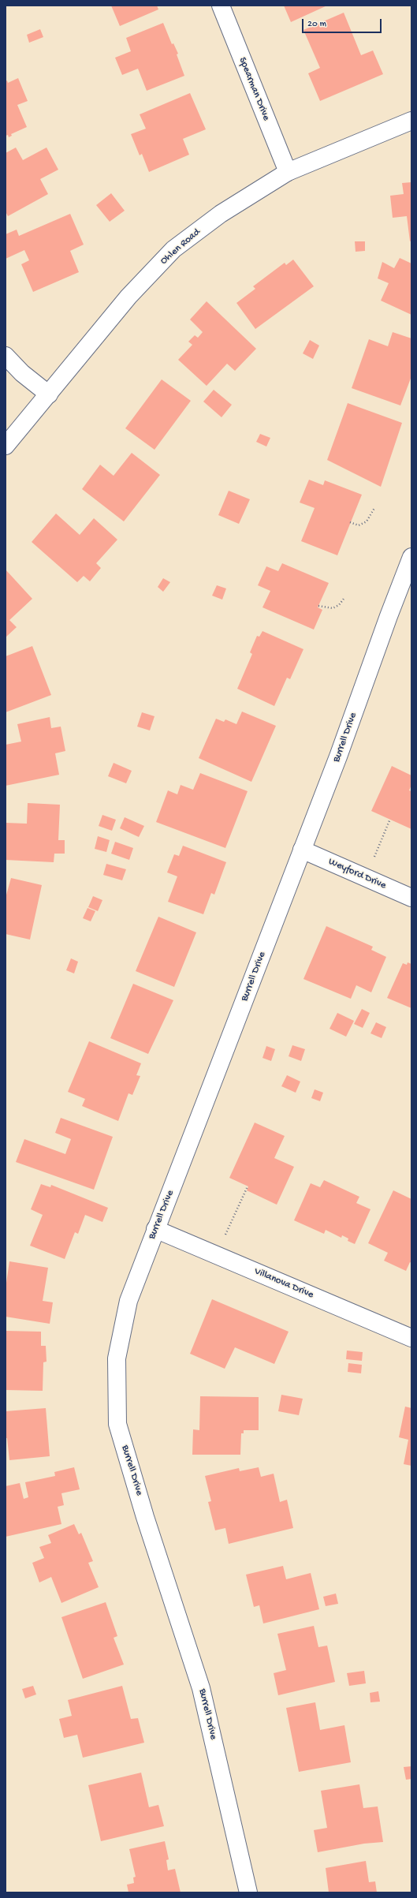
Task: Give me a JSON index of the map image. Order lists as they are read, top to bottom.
{
  "streets": {
    "street": [
      "Spearman Drive",
      "Ohlen Road",
      "Burrell Drive",
      "Weyford Drive",
      "Villanova Drive"
    ]
  },
  "crossings": [
    ["Spearman Drive", "Ohlen Road"],
    ["Burrell Drive", "Weyford Drive"],
    ["Burrell Drive", "Villanova Drive"]
  ],
  "scale_bar": "20 m"
}
